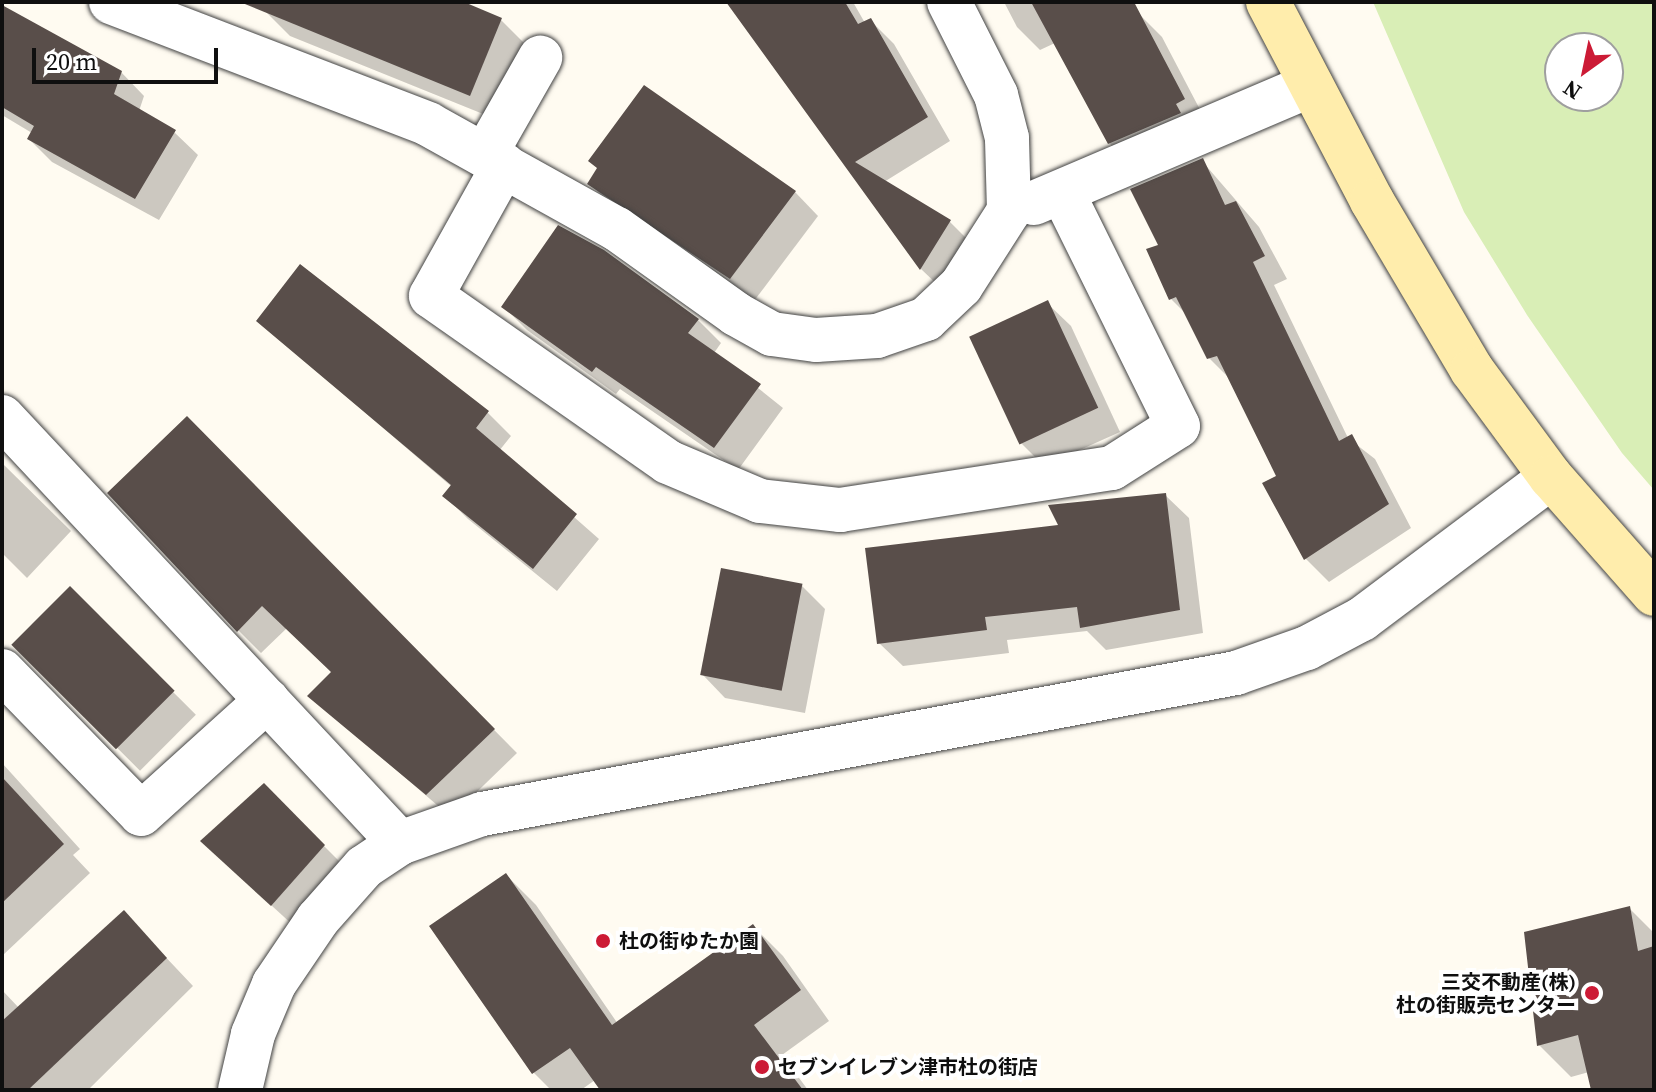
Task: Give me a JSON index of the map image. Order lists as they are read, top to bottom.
{
  "places": ["杜の街ゆたか園", "三交不動産(株) 杜の街販売センター", "セブンイレブン津市杜の街店"],
  "scale_bar": "20 m",
  "north": "bottom left"
}
